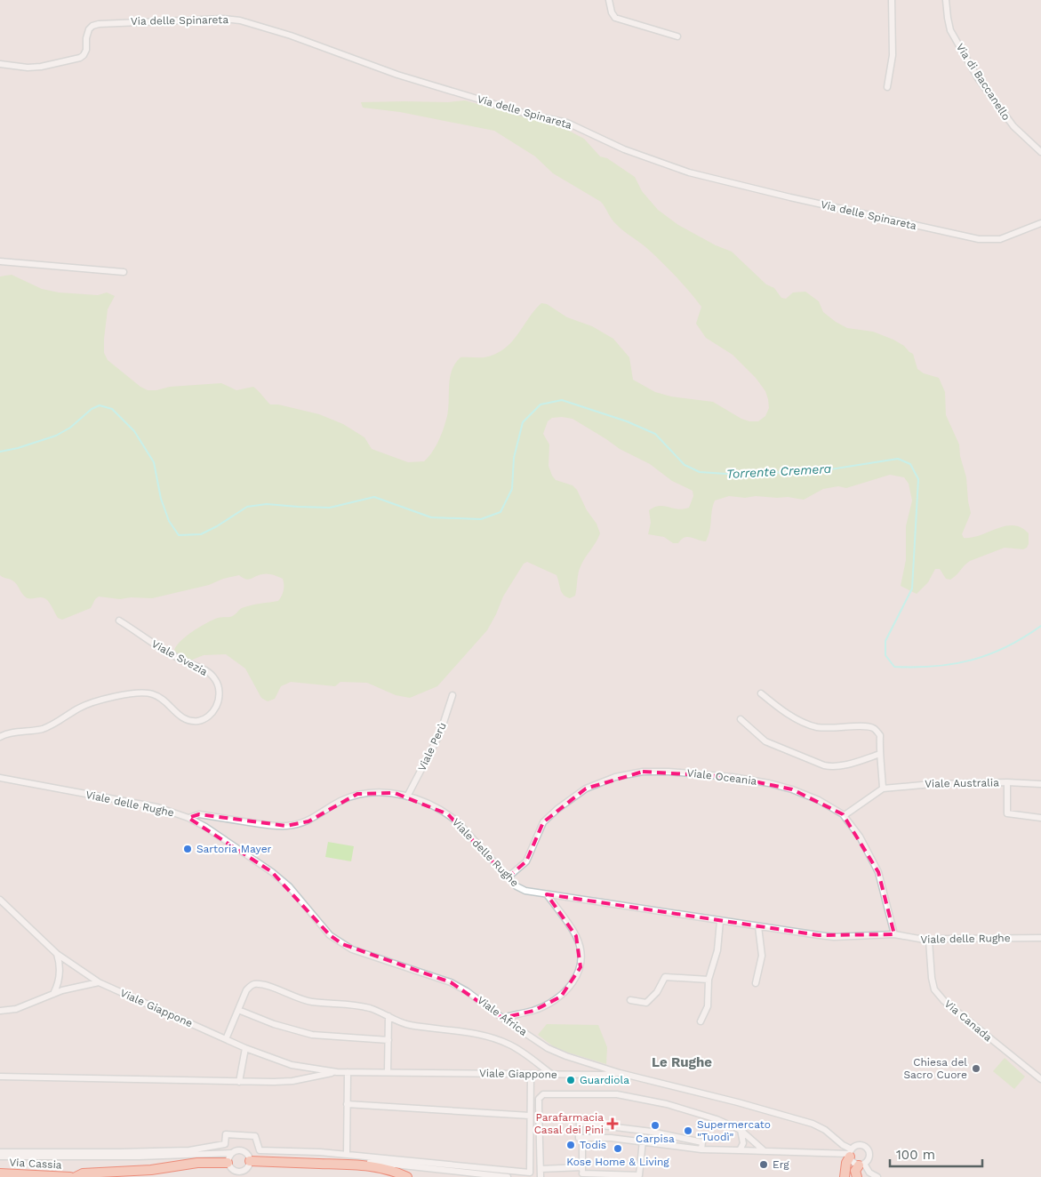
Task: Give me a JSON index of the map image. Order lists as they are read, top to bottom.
{
  "streets": {
    "highway": ["Via Cassia"],
    "street": [
      "Via delle Spinareta",
      "Via di Baccanello",
      "Viale Svezia",
      "Viale Perù",
      "Viale Oceania",
      "Viale Australia",
      "Viale delle Rughe",
      "Viale Giappone",
      "Viale Africa",
      "Via Canada"
    ]
  },
  "crossings": [
    ["Viale Perù", "Viale delle Rughe"],
    ["Viale Oceania", "Viale delle Rughe"],
    ["Viale delle Rughe", "Viale Africa"],
    ["Viale delle Rughe", "Via Canada"],
    ["Viale Giappone", "Viale Africa"]
  ],
  "districts": ["Le Rughe"],
  "water": ["Torrente Cremera"],
  "places": {
    "other": [
      "Sartoria Mayer",
      "Chiesa del Sacro Cuore",
      "Guardiola",
      "Carpisa",
      "Supermercato \"Tuodì\"",
      "Todis",
      "Kose Home & Living",
      "Erg"
    ],
    "health": ["Parafarmacia Casal dei Pini"]
  },
  "scale_bar": "100 m"
}
